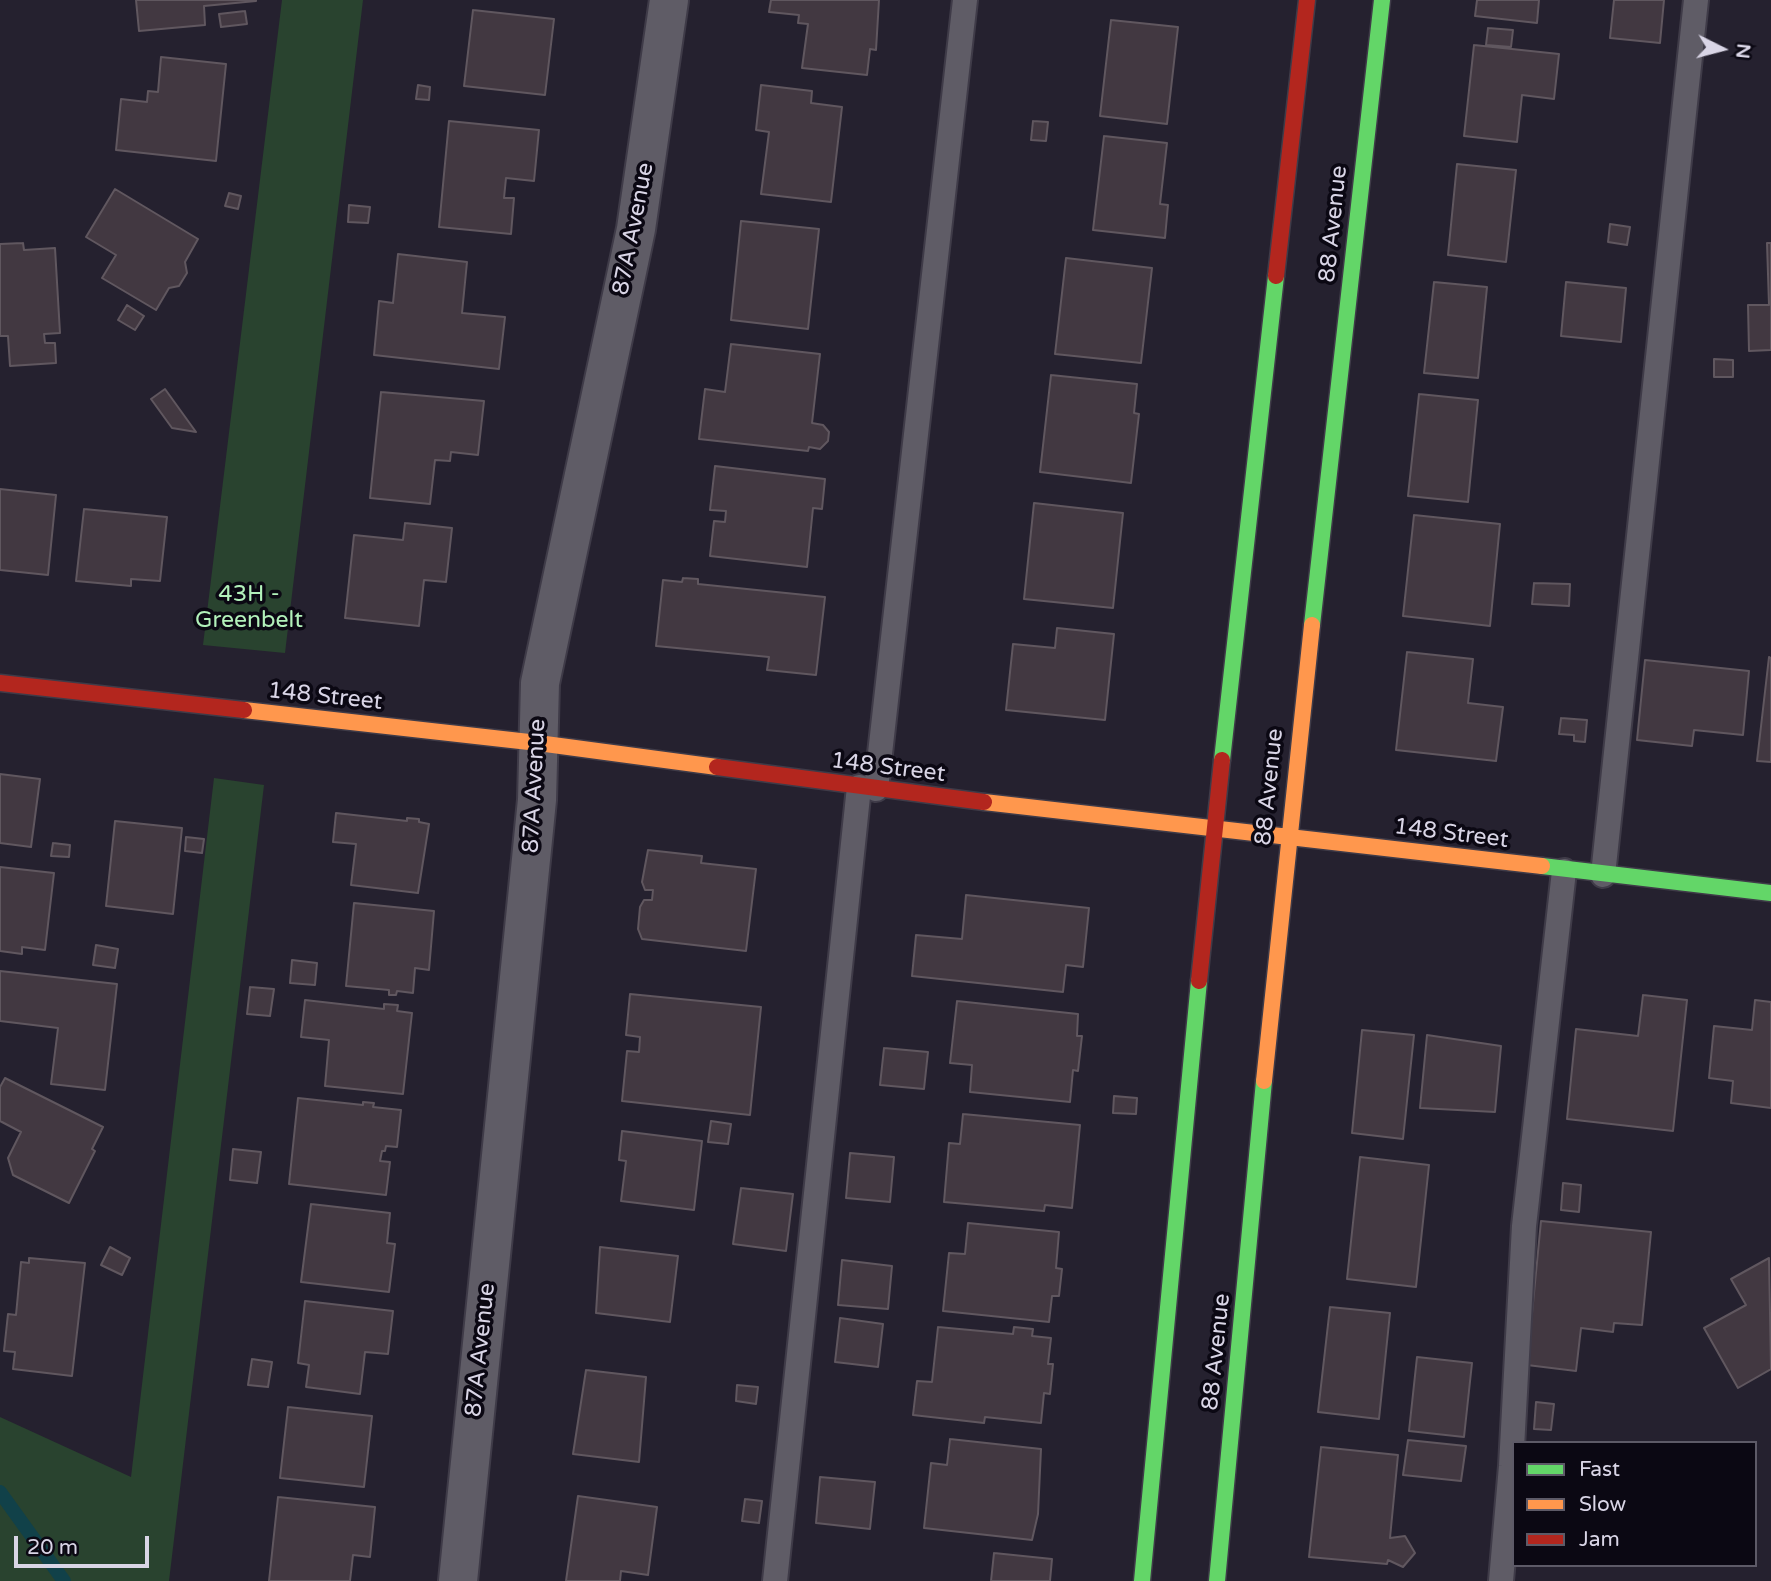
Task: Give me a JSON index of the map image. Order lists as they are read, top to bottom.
{
  "streets": {
    "main road": ["88 Avenue", "148 Street"],
    "street": ["87A Avenue"]
  },
  "crossings": [
    ["88 Avenue", "148 Street"],
    ["87A Avenue", "148 Street"]
  ],
  "parks": ["43H - Greenbelt"],
  "legend": ["Fast", "Slow", "Jam"],
  "scale_bar": "20 m",
  "north": "right"
}
